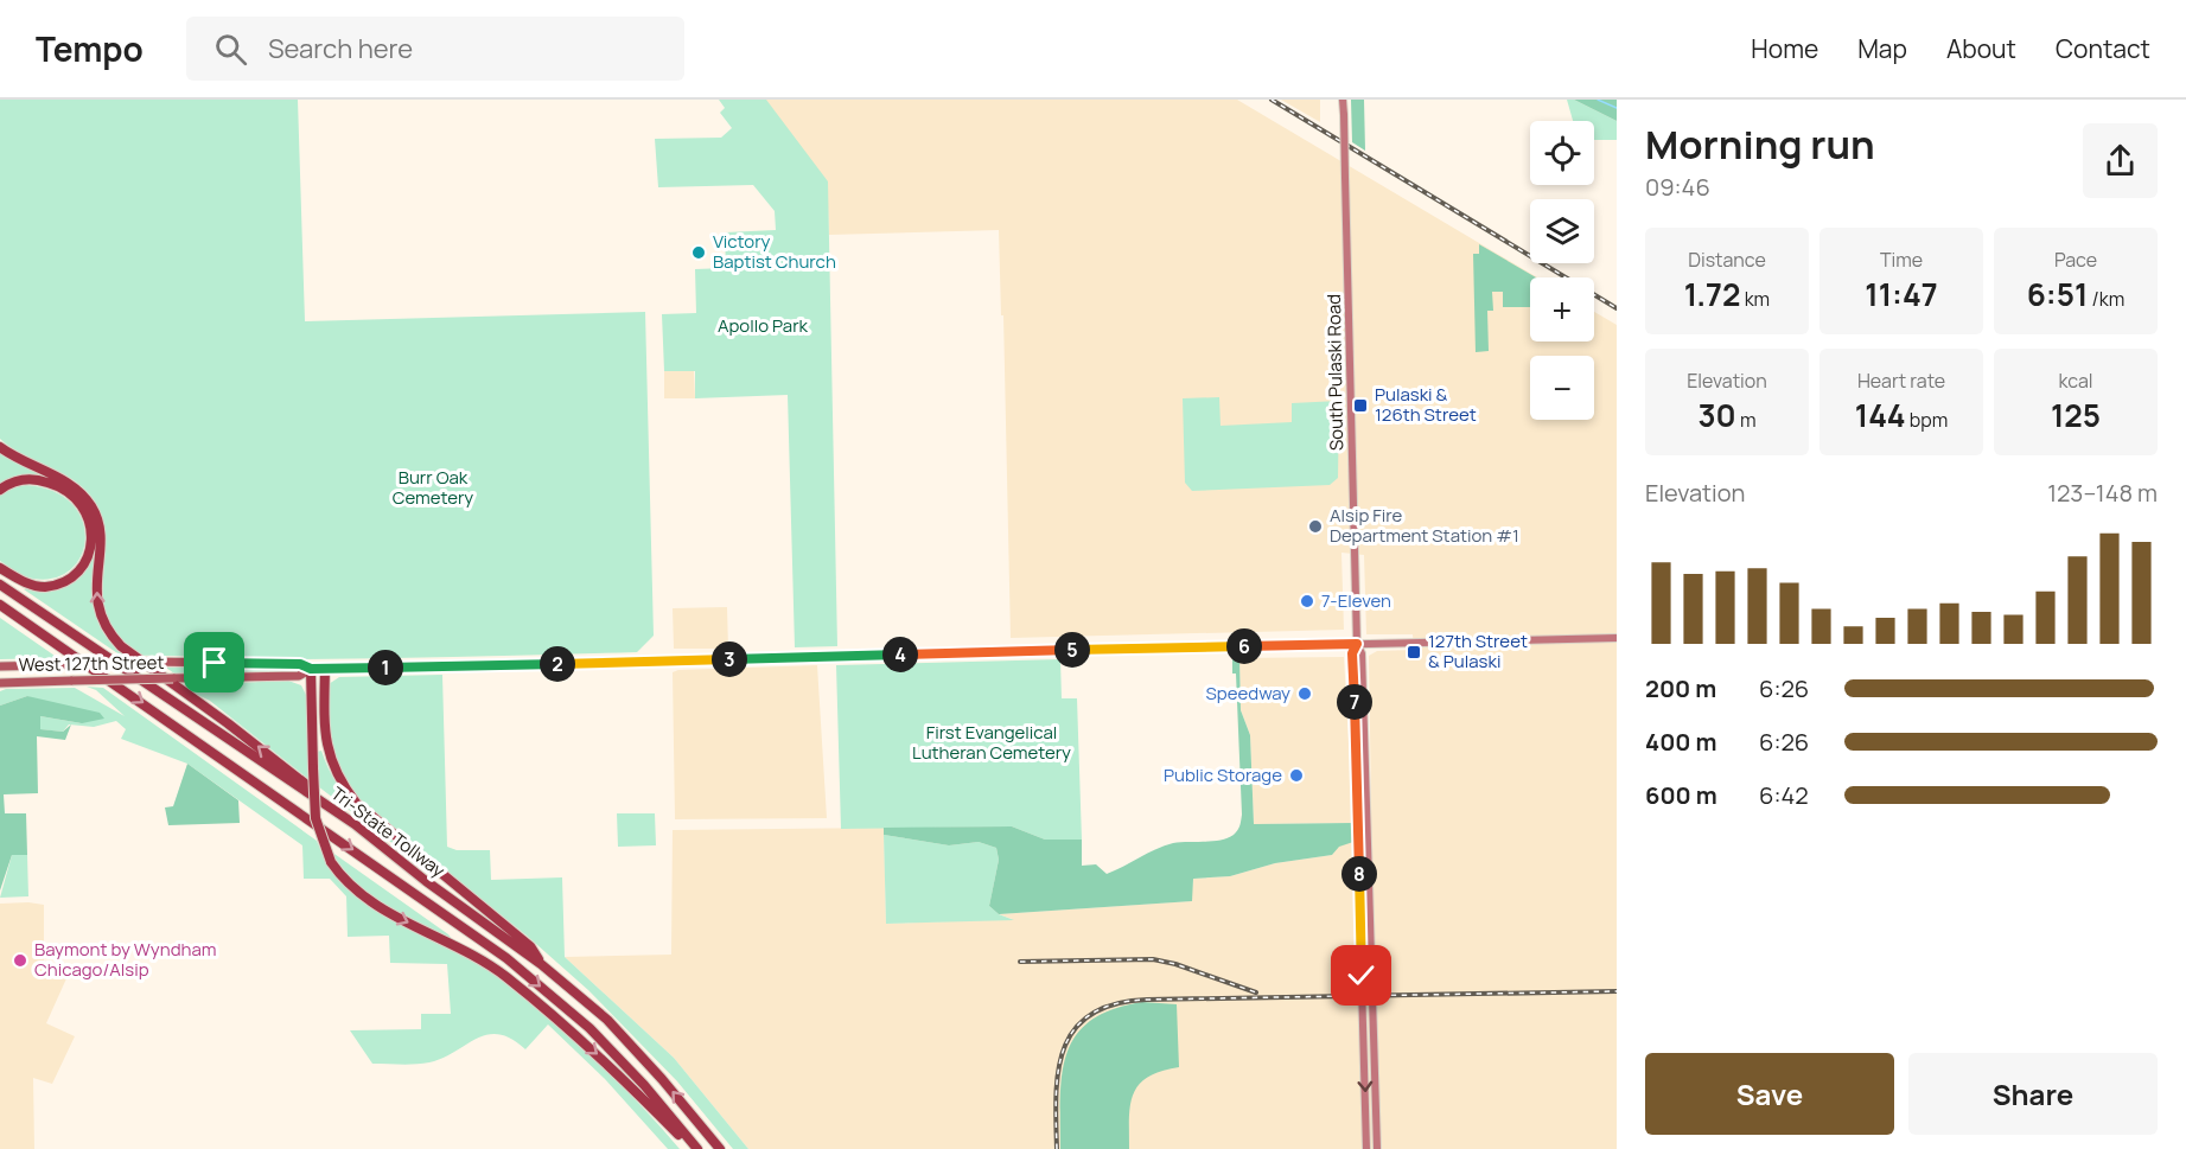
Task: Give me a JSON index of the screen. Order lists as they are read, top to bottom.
{
  "streets": {
    "highway": ["Tri-State Tollway"],
    "main road": ["South Pulaski Road", "West 127th Street"]
  },
  "crossings": [
    ["South Pulaski Road", "West 127th Street"]
  ],
  "parks": ["Apollo Park", "Burr Oak Cemetery", "First Evangelical Lutheran Cemetery"],
  "places": {
    "other": [
      "Victory Baptist Church",
      "Alsip Fire Department Station #1",
      "7-Eleven",
      "Speedway",
      "Public Storage",
      "Baymont by Wyndham Chicago/Alsip"
    ],
    "transit": ["Pulaski & 126th Street", "127th Street & Pulaski"]
  },
  "page": {
    "header": "Tempo",
    "search": "Search here",
    "nav": [
      "Home",
      "Map",
      "About",
      "Contact"
    ],
    "heading": ["Morning run", "09:46"],
    "map_buttons": ["+", "−"],
    "stats": [
      ["Distance", "1.72 km"],
      ["Time", "11:47"],
      ["Pace", "6:51 /km"],
      ["Elevation", "30 m"],
      ["Heart rate", "144 bpm"],
      ["kcal", "125"]
    ],
    "chart": ["Elevation", "123–148 m"],
    "pins": [
      "6",
      "5",
      "4",
      "3",
      "2",
      "1",
      "7",
      "8"
    ],
    "list": [
      {
        "name": "200 m",
        "note": "6:26"
      },
      {
        "name": "400 m",
        "note": "6:26"
      },
      {
        "name": "600 m",
        "note": "6:42"
      }
    ],
    "buttons": ["Save", "Share"]
  }
}
